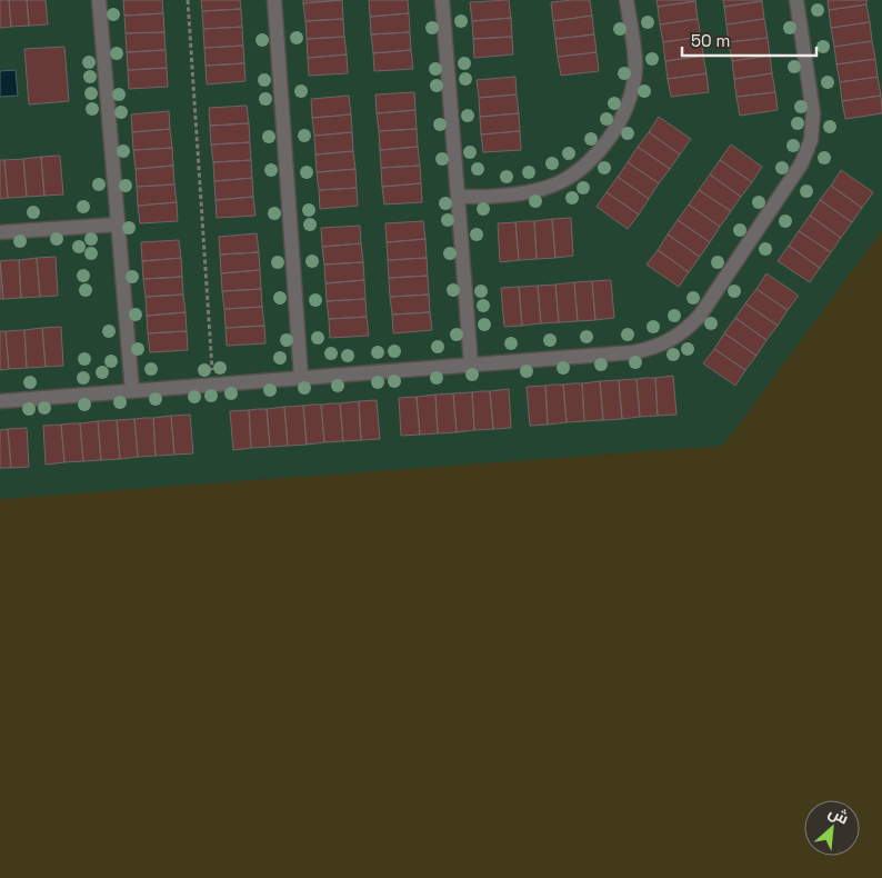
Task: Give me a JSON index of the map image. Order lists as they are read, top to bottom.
{
  "scale_bar": "50 m",
  "north": "top right"
}
